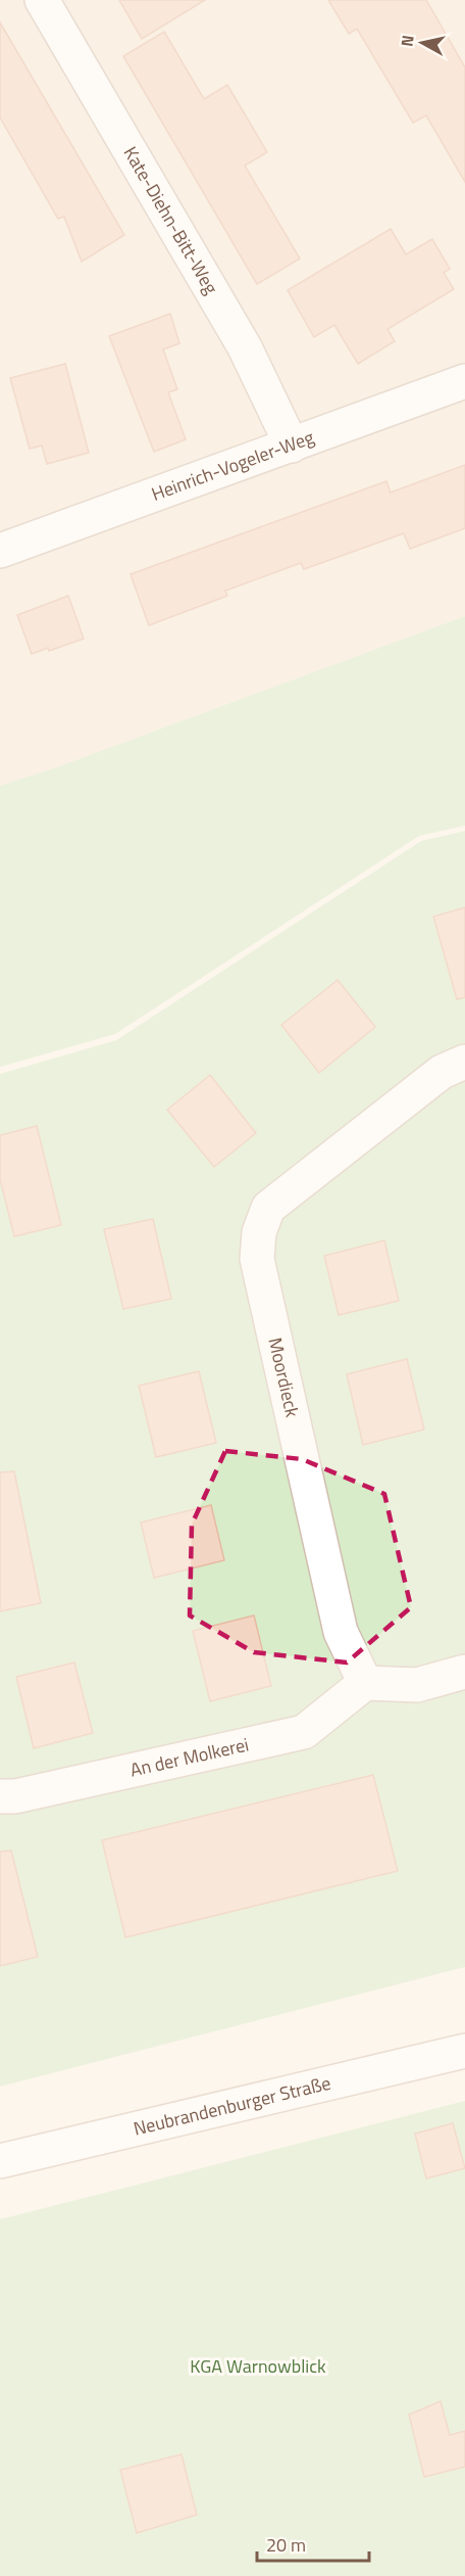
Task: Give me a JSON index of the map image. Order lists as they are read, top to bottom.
{
  "streets": {
    "street": [
      "Kate-Diehn-Bitt-Weg",
      "Heinrich-Vogeler-Weg",
      "Moordieck",
      "An der Molkerei",
      "Neubrandenburger Straße"
    ]
  },
  "crossings": [
    ["Kate-Diehn-Bitt-Weg", "Heinrich-Vogeler-Weg"],
    ["Moordieck", "An der Molkerei"]
  ],
  "parks": ["KGA Warnowblick"],
  "scale_bar": "20 m",
  "north": "left"
}
